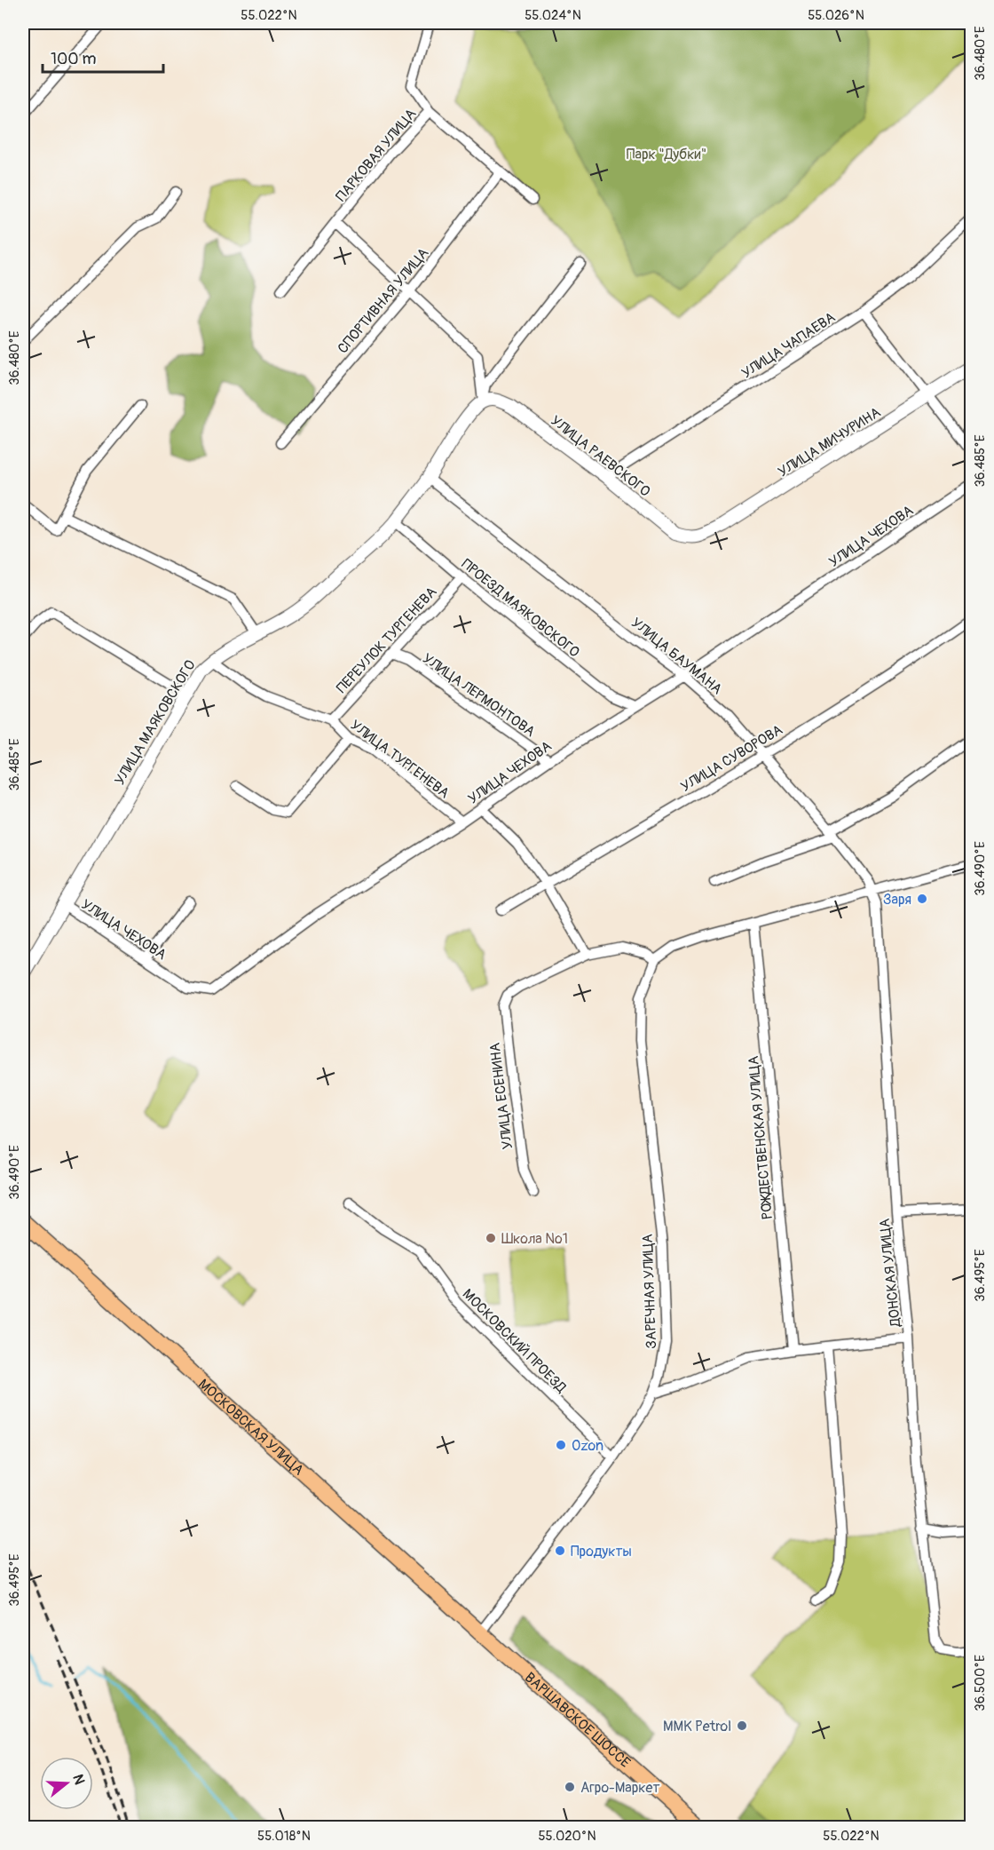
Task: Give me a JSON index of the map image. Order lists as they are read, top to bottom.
{
  "streets": {
    "main road": ["МОСКОВСКАЯ УЛИЦА", "ВАРШАВСКОЕ ШОССЕ"],
    "street": [
      "ПАРКОВАЯ УЛИЦА",
      "СПОРТИВНАЯ УЛИЦА",
      "УЛИЦА ЧАПАЕВА",
      "УЛИЦА МИЧУРИНА",
      "УЛИЦА РАЕВСКОГО",
      "УЛИЦА ЧЕХОВА",
      "ПРОЕЗД МАЯКОВСКОГО",
      "ПЕРЕУЛОК ТУРГЕНЕВА",
      "УЛИЦА БАУМАНА",
      "УЛИЦА ЛЕРМОНТОВА",
      "УЛИЦА МАЯКОВСКОГО",
      "УЛИЦА СУВОРОВА",
      "УЛИЦА ТУРГЕНЕВА",
      "УЛИЦА ЕСЕНИНА",
      "РОЖДЕСТВЕНСКАЯ УЛИЦА",
      "ДОНСКАЯ УЛИЦА",
      "ЗАРЕЧНАЯ УЛИЦА",
      "МОСКОВСКИЙ ПРОЕЗД"
    ]
  },
  "crossings": [
    ["УЛИЦА ЧАПАЕВА", "УЛИЦА РАЕВСКОГО"],
    ["УЛИЦА МИЧУРИНА", "УЛИЦА РАЕВСКОГО"],
    ["УЛИЦА РАЕВСКОГО", "УЛИЦА МАЯКОВСКОГО"],
    ["УЛИЦА ЧЕХОВА", "ПРОЕЗД МАЯКОВСКОГО"],
    ["УЛИЦА ЧЕХОВА", "УЛИЦА БАУМАНА"],
    ["УЛИЦА ЧЕХОВА", "УЛИЦА ЛЕРМОНТОВА"],
    ["УЛИЦА ЧЕХОВА", "УЛИЦА МАЯКОВСКОГО"],
    ["УЛИЦА ЧЕХОВА", "УЛИЦА ТУРГЕНЕВА"],
    ["ПРОЕЗД МАЯКОВСКОГО", "ПЕРЕУЛОК ТУРГЕНЕВА"],
    ["ПРОЕЗД МАЯКОВСКОГО", "УЛИЦА МАЯКОВСКОГО"],
    ["ПЕРЕУЛОК ТУРГЕНЕВА", "УЛИЦА ЛЕРМОНТОВА"],
    ["ПЕРЕУЛОК ТУРГЕНЕВА", "УЛИЦА ТУРГЕНЕВА"],
    ["УЛИЦА БАУМАНА", "УЛИЦА МАЯКОВСКОГО"],
    ["УЛИЦА БАУМАНА", "УЛИЦА СУВОРОВА"],
    ["УЛИЦА БАУМАНА", "ДОНСКАЯ УЛИЦА"],
    ["УЛИЦА МАЯКОВСКОГО", "УЛИЦА ТУРГЕНЕВА"],
    ["ЗАРЕЧНАЯ УЛИЦА", "МОСКОВСКИЙ ПРОЕЗД"],
    ["ЗАРЕЧНАЯ УЛИЦА", "МОСКОВСКАЯ УЛИЦА"],
    ["ЗАРЕЧНАЯ УЛИЦА", "ВАРШАВСКОЕ ШОССЕ"],
    ["МОСКОВСКАЯ УЛИЦА", "ВАРШАВСКОЕ ШОССЕ"]
  ],
  "parks": ["Парк \"Дубки\""],
  "places": [
    "Заря",
    "Школа №1",
    "Ozon",
    "Продукты",
    "MMK Petrol",
    "Агро-Маркет"
  ],
  "scale_bar": "100 m",
  "north": "right",
  "coordinates": [
    "55.022°N",
    "55.024°N",
    "55.026°N",
    "36.480°E",
    "36.485°E",
    "36.490°E",
    "36.495°E",
    "36.500°E",
    "55.018°N",
    "55.020°N"
  ]
}
